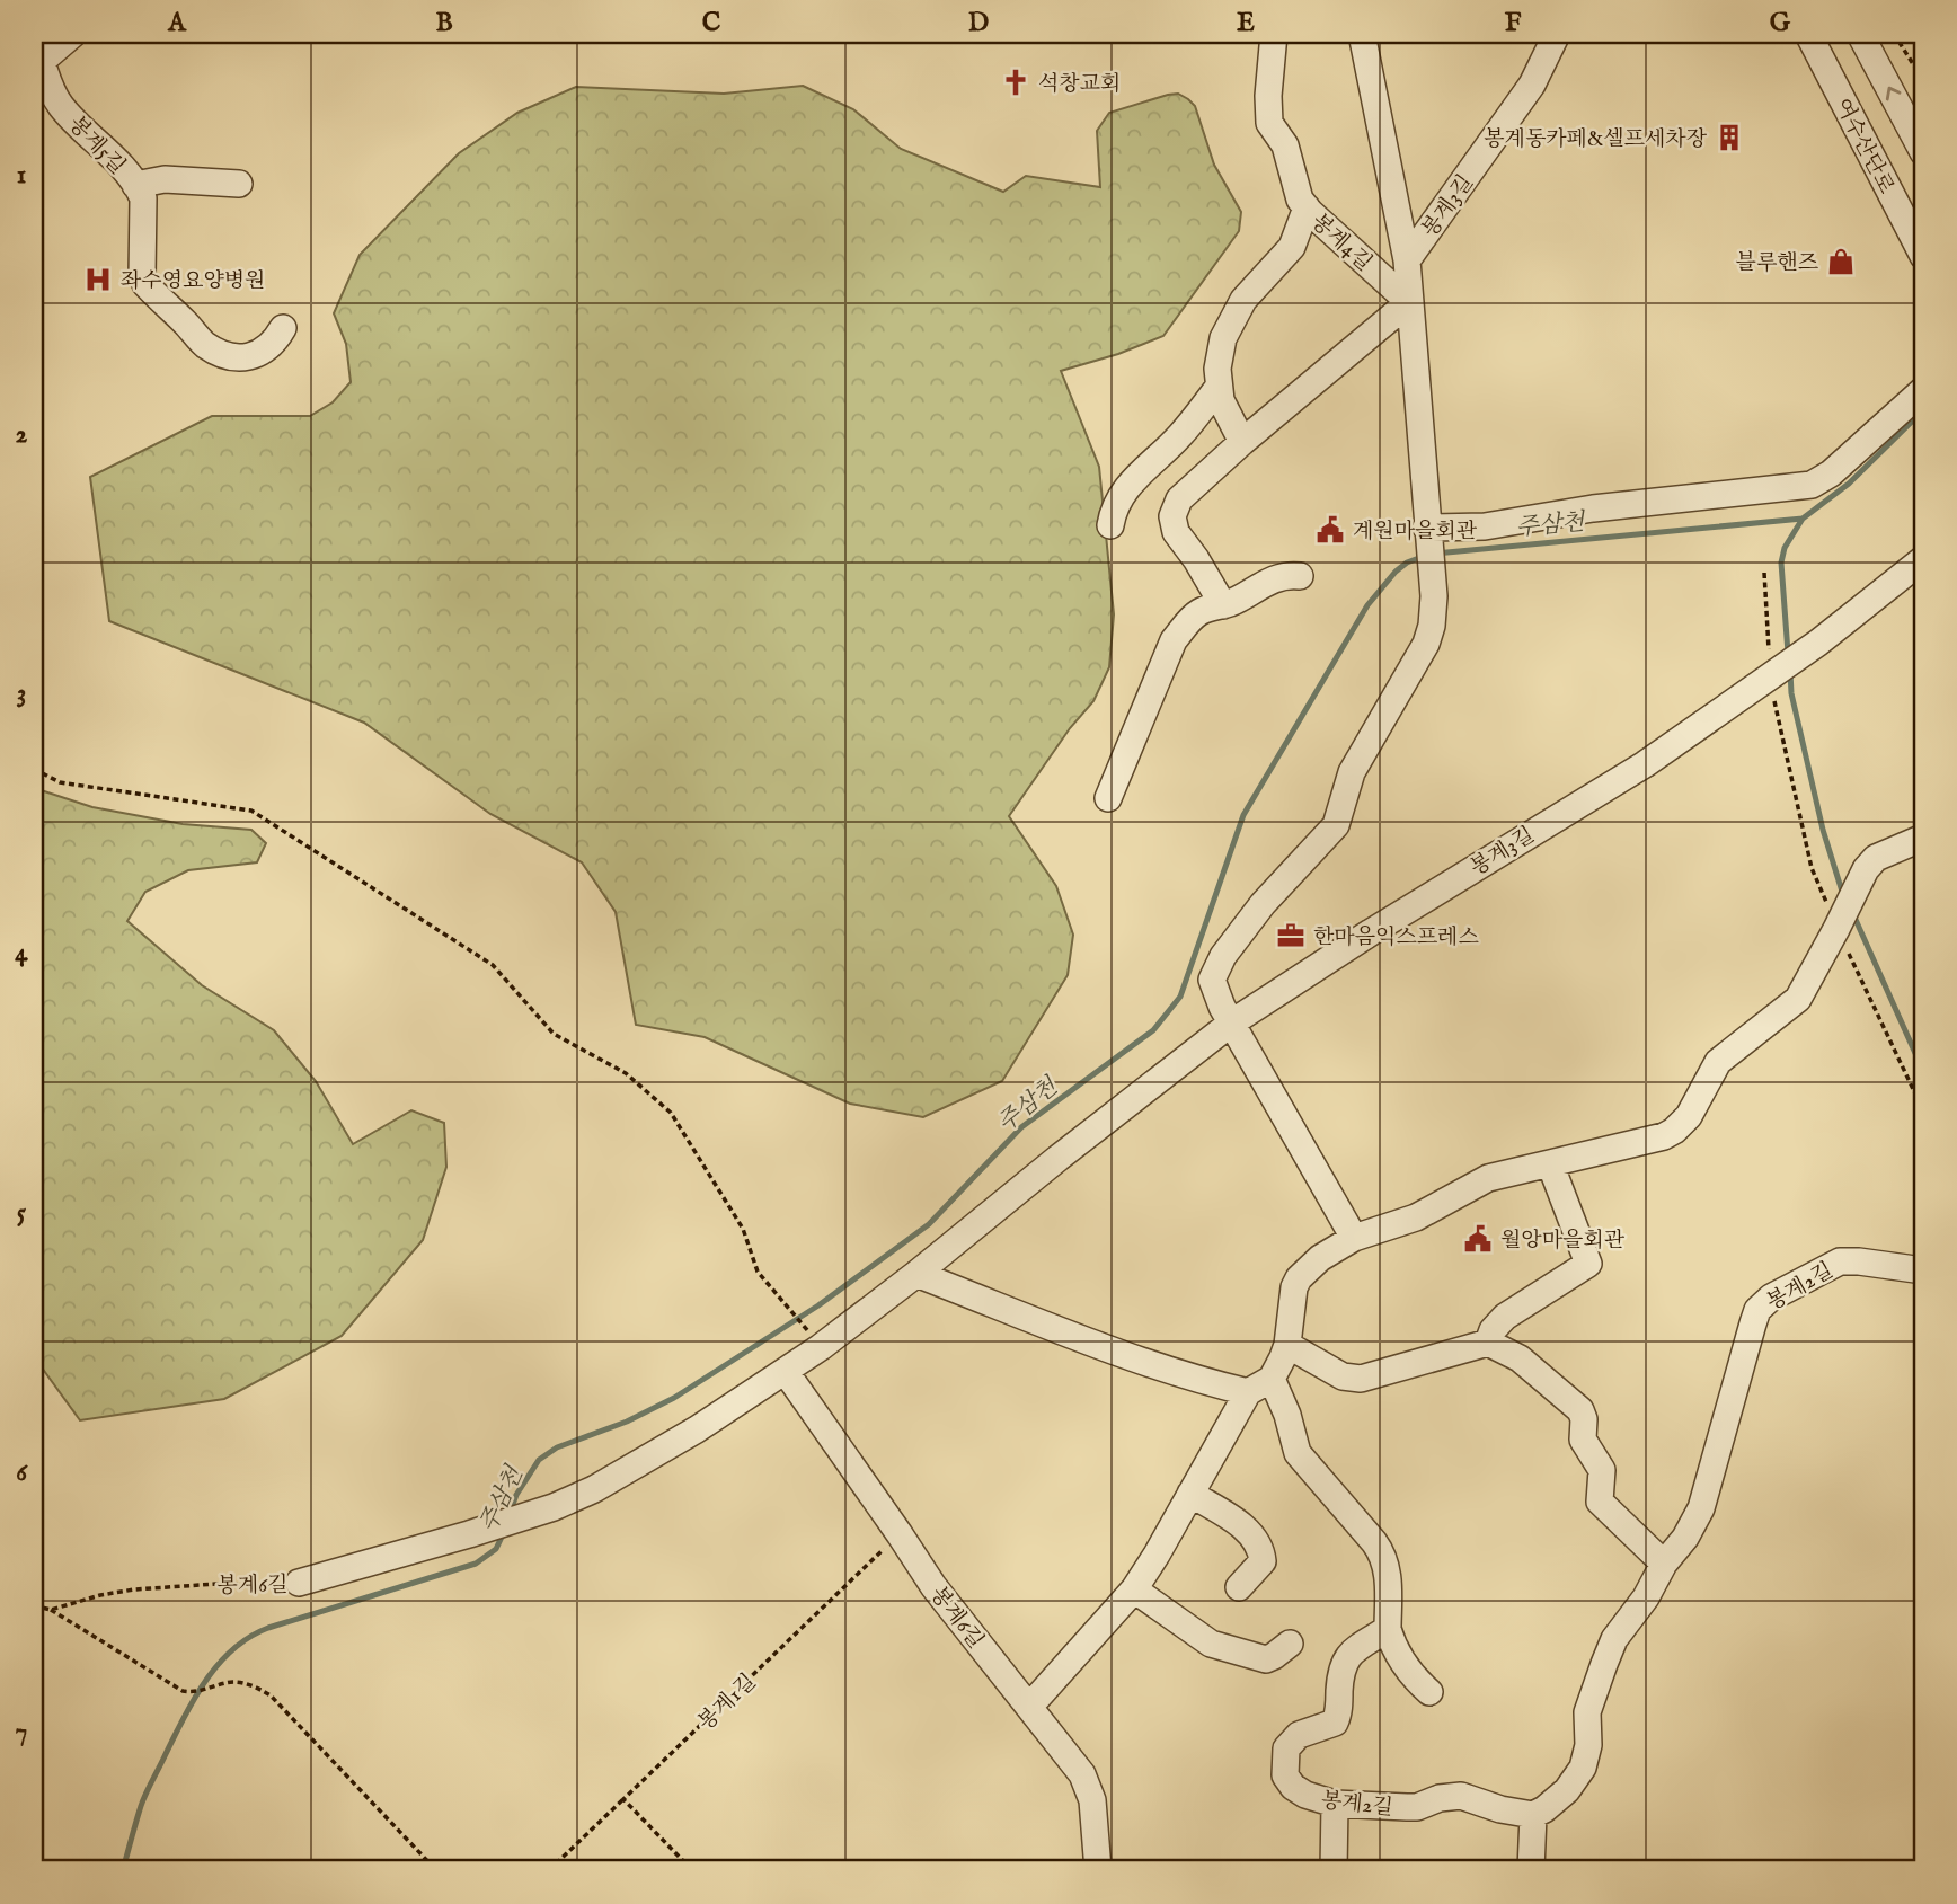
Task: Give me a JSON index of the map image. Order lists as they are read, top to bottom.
{
  "streets": {
    "street": [
      "봉계5길",
      "여수산단로",
      "봉계3길",
      "봉계4길",
      "봉계2길",
      "봉계6길"
    ],
    "path": ["봉계1길"]
  },
  "crossings": [
    ["봉계3길", "봉계4길"],
    ["봉계6길", "봉계1길"]
  ],
  "water": ["주삼천"],
  "places": {
    "church": ["석창교회"],
    "building": ["봉계동카페&셀프세차장"],
    "shop": ["블루핸즈"],
    "hospital": ["좌수영요양병원"],
    "public building": ["계원마을회관", "월앙마을회관"],
    "office": ["한마음익스프레스"]
  },
  "grid": {
    "columns": [
      "A",
      "B",
      "C",
      "D",
      "E",
      "F",
      "G"
    ],
    "rows": [
      "1",
      "2",
      "3",
      "4",
      "5",
      "6",
      "7"
    ]
  }
}
